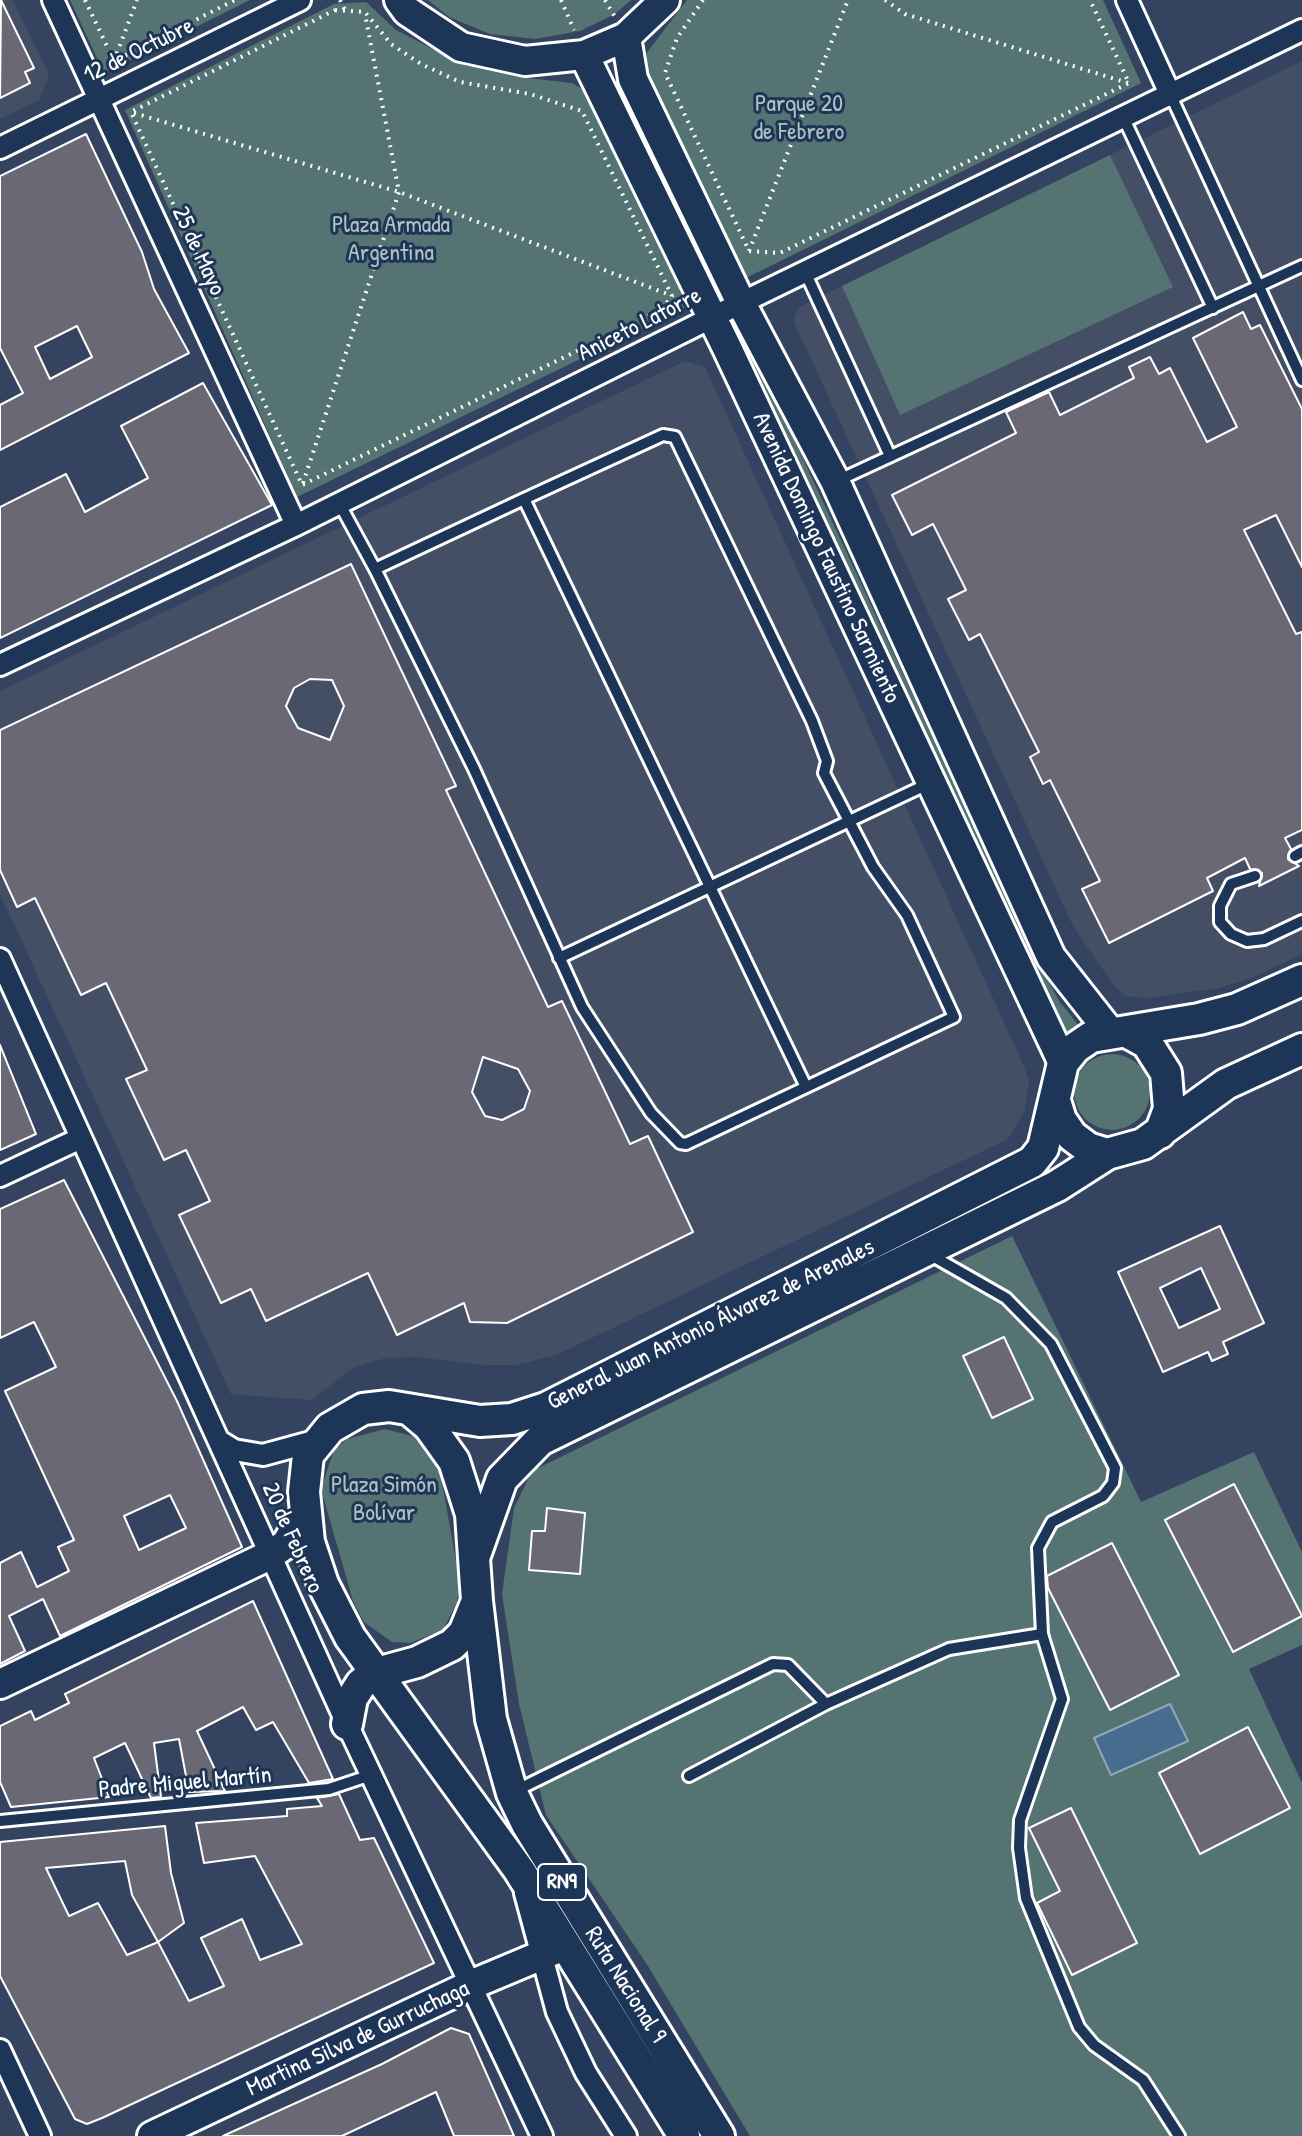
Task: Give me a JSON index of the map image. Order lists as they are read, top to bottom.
{
  "streets": {
    "main road": [
      "Avenida Domingo Faustino Sarmiento",
      "General Juan Antonio Álvarez de Arenales",
      "RN9",
      "Ruta Nacional 9",
      "Martina Silva de Gurruchaga"
    ],
    "street": [
      "12 de Octubre",
      "25 de Mayo",
      "Aniceto Latorre",
      "20 de Febrero"
    ],
    "lane": ["Padre Miguel Martín"]
  },
  "crossings": [
    ["12 de Octubre", "25 de Mayo"],
    ["25 de Mayo", "Aniceto Latorre"],
    ["Aniceto Latorre", "Avenida Domingo Faustino Sarmiento"],
    ["Avenida Domingo Faustino Sarmiento", "General Juan Antonio Álvarez de Arenales"],
    ["General Juan Antonio Álvarez de Arenales", "20 de Febrero"],
    ["General Juan Antonio Álvarez de Arenales", "Ruta Nacional 9"],
    ["20 de Febrero", "Padre Miguel Martín"],
    ["20 de Febrero", "Martina Silva de Gurruchaga"],
    ["Ruta Nacional 9", "Martina Silva de Gurruchaga"]
  ],
  "parks": ["Parque 20 de Febrero", "Plaza Armada Argentina", "Plaza Simón Bolívar"]
}
